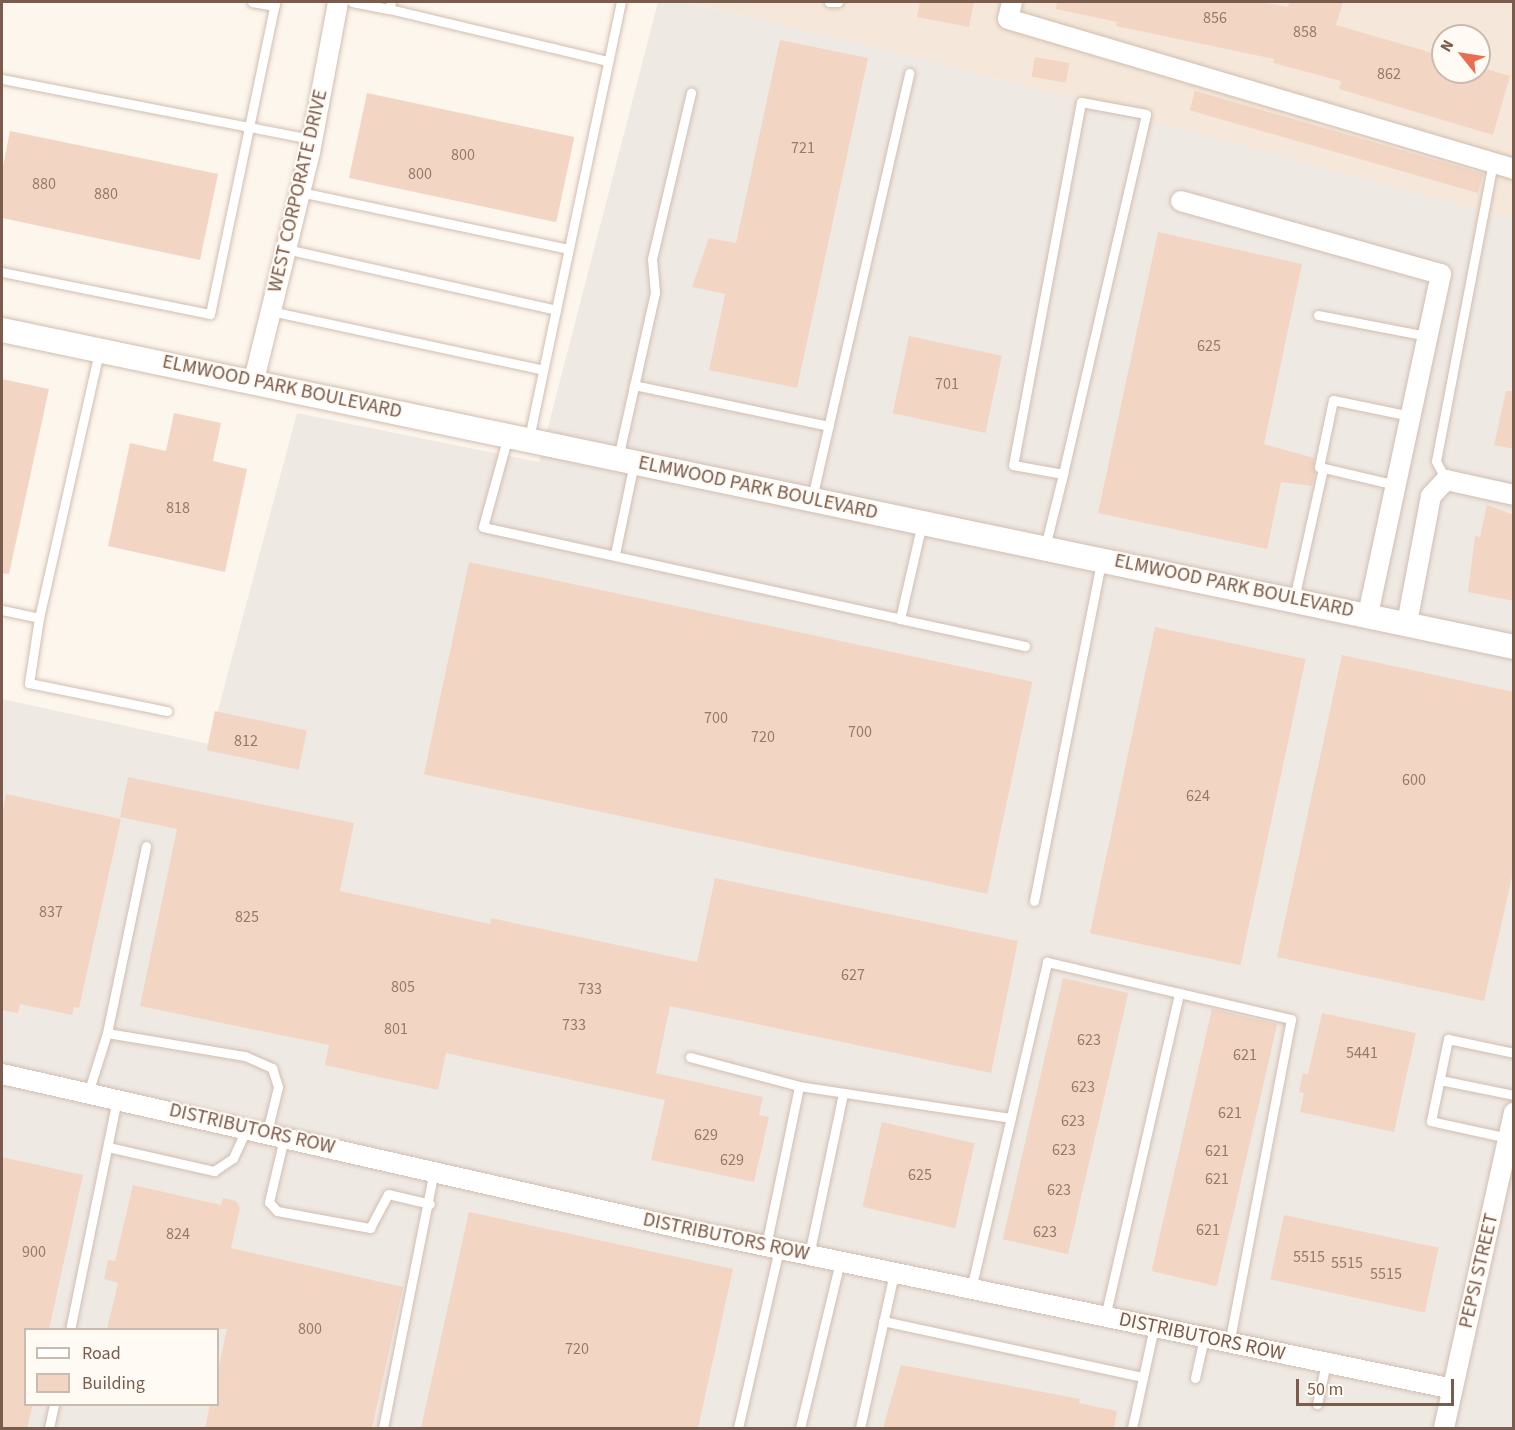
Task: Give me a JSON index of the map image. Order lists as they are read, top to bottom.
{
  "streets": {
    "street": [
      "WEST CORPORATE DRIVE",
      "ELMWOOD PARK BOULEVARD",
      "DISTRIBUTORS ROW",
      "PEPSI STREET"
    ]
  },
  "crossings": [
    ["WEST CORPORATE DRIVE", "ELMWOOD PARK BOULEVARD"],
    ["DISTRIBUTORS ROW", "PEPSI STREET"]
  ],
  "house_numbers": [
    "856",
    "858",
    "862",
    "721",
    "800",
    "800",
    "880",
    "880",
    "625",
    "701",
    "818",
    "700",
    "700",
    "720",
    "812",
    "600",
    "624",
    "837",
    "825",
    "627",
    "805",
    "733",
    "733",
    "801",
    "623",
    "5441",
    "621",
    "623",
    "621",
    "623",
    "629",
    "623",
    "621",
    "629",
    "625",
    "621",
    "623",
    "621",
    "623",
    "824",
    "900",
    "5515",
    "5515",
    "5515",
    "800",
    "720"
  ],
  "legend": ["Road", "Building"],
  "scale_bar": "50 m",
  "north": "top left"
}
